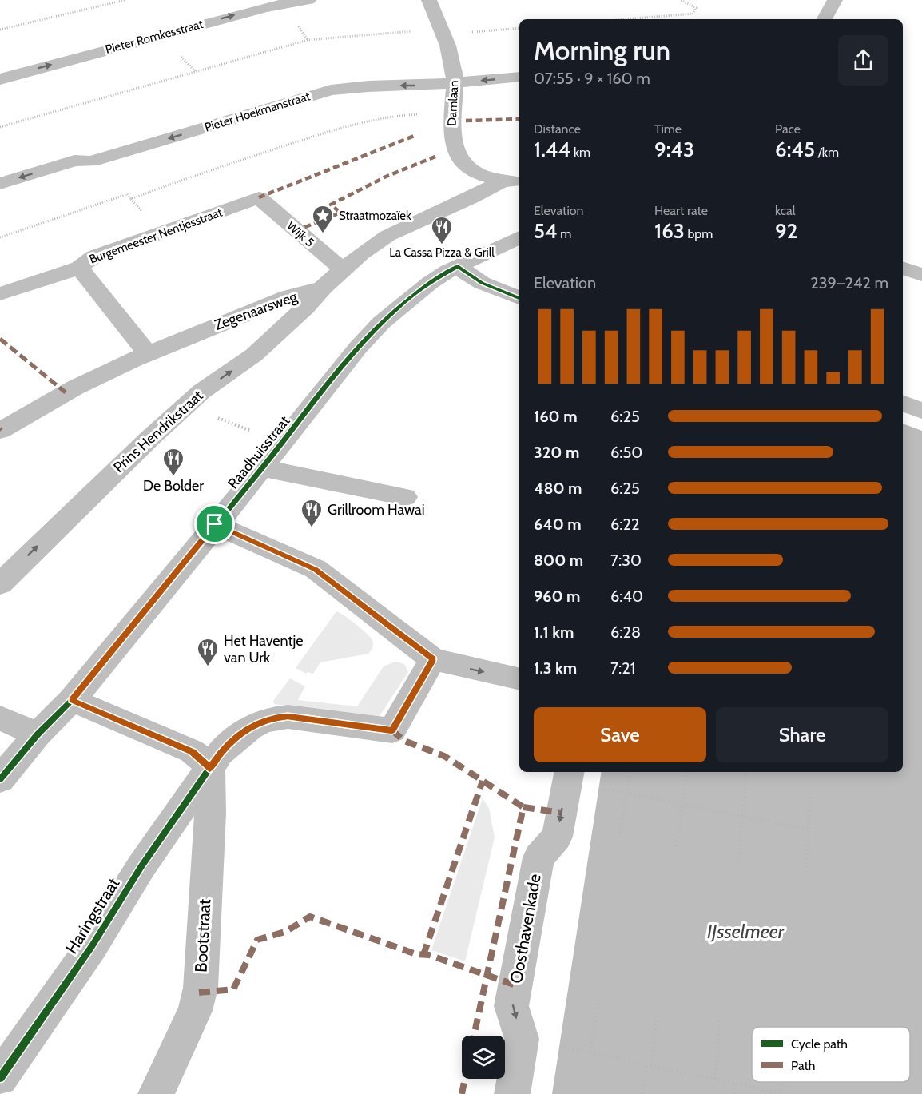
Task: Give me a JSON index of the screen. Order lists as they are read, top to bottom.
{
  "streets": {
    "street": [
      "Pieter Romkesstraat",
      "Damlaan",
      "Pieter Hoekmanstraat",
      "Wijk 5",
      "Burgemeester Nentjesstraat",
      "Zegenaarsweg",
      "Prins Hendrikstraat",
      "Raadhuisstraat",
      "Haringstraat",
      "Oosthavenkade",
      "Bootstraat"
    ]
  },
  "crossings": [
    ["Damlaan", "Pieter Hoekmanstraat"],
    ["Damlaan", "Zegenaarsweg"],
    ["Wijk 5", "Burgemeester Nentjesstraat"],
    ["Wijk 5", "Zegenaarsweg"],
    ["Zegenaarsweg", "Prins Hendrikstraat"],
    ["Haringstraat", "Bootstraat"]
  ],
  "one_way": [
    "Pieter Romkesstraat",
    "Pieter Hoekmanstraat",
    "Prins Hendrikstraat",
    "Oosthavenkade"
  ],
  "water": ["IJsselmeer"],
  "places": {
    "place": ["Straatmozaïek"],
    "restaurant": [
      "La Cassa Pizza & Grill",
      "De Bolder",
      "Grillroom Hawai",
      "Het Haventje van Urk"
    ]
  },
  "legend": ["Cycle path", "Path"],
  "page": {
    "heading": ["Morning run", "07:55 · 9 × 160 m"],
    "stats": [
      ["Distance", "1.44 km"],
      ["Time", "9:43"],
      ["Pace", "6:45 /km"],
      ["Elevation", "54 m"],
      ["Heart rate", "163 bpm"],
      ["kcal", "92"]
    ],
    "chart": ["Elevation", "239–242 m"],
    "list": [
      {
        "name": "160 m",
        "note": "6:25"
      },
      {
        "name": "320 m",
        "note": "6:50"
      },
      {
        "name": "480 m",
        "note": "6:25"
      },
      {
        "name": "640 m",
        "note": "6:22"
      },
      {
        "name": "800 m",
        "note": "7:30"
      },
      {
        "name": "960 m",
        "note": "6:40"
      },
      {
        "name": "1.1 km",
        "note": "6:28"
      },
      {
        "name": "1.3 km",
        "note": "7:21"
      }
    ],
    "buttons": ["Save", "Share"]
  }
}
